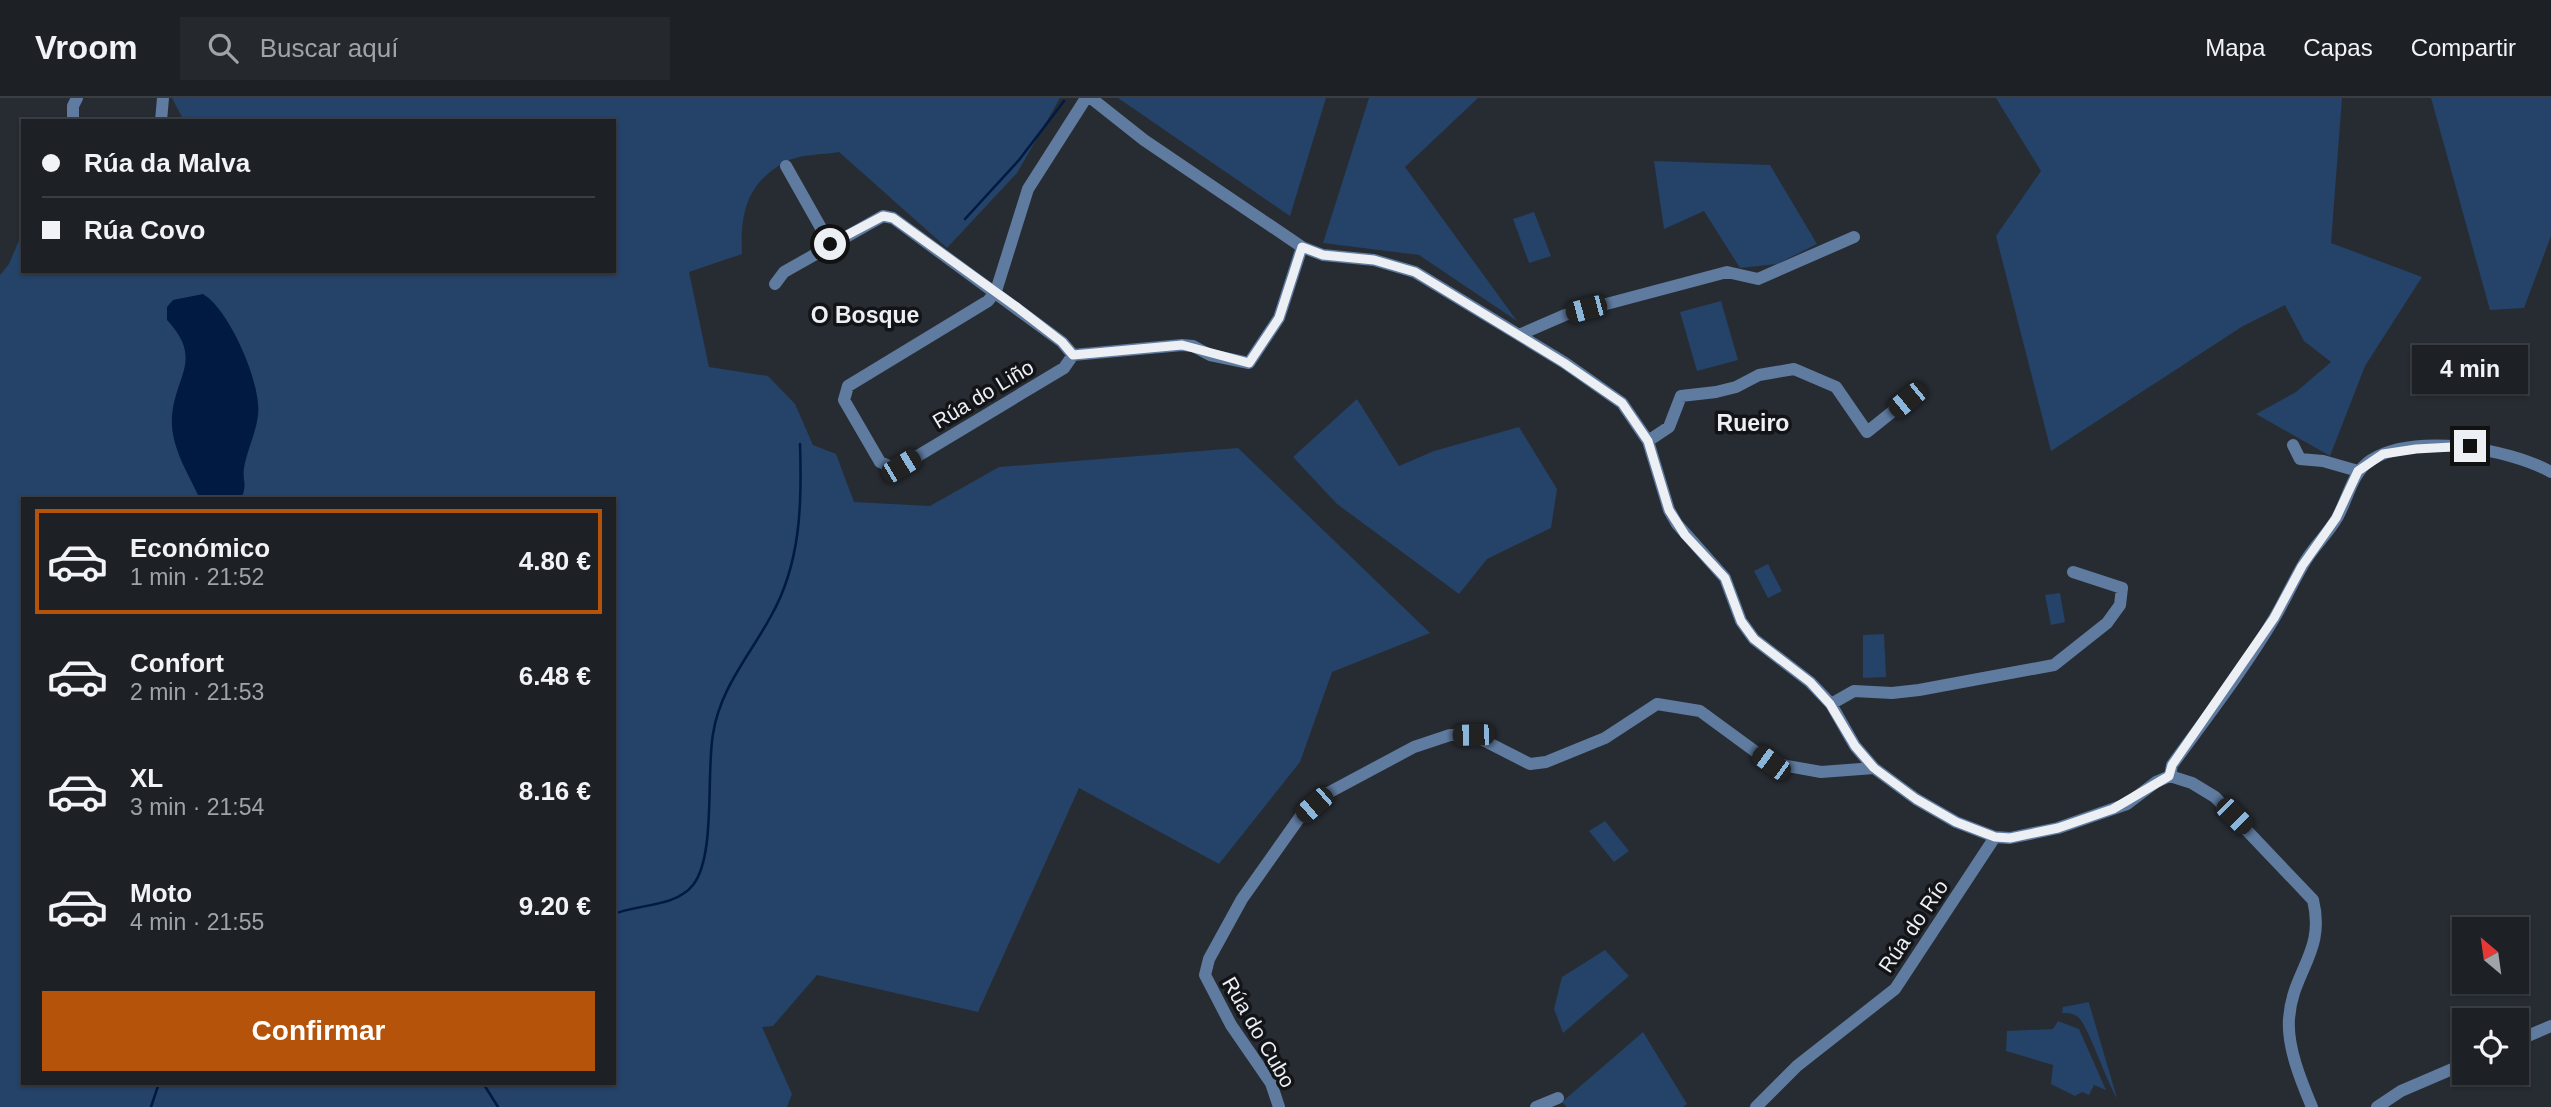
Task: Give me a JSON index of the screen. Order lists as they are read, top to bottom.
{
  "streets": {
    "street": ["Rúa do Liño", "Rúa do Río", "Rúa do Cubo"]
  },
  "districts": ["O Bosque", "Rueiro"],
  "north": "top left",
  "page": {
    "header": "Vroom",
    "search": "Buscar aquí",
    "nav": ["Mapa", "Capas", "Compartir"],
    "banner": ["Rúa da Malva", "Rúa Covo"],
    "bubble": "4 min",
    "list": [
      {
        "name": "Económico",
        "note": "1 min · 21:52",
        "value": "4.80 €"
      },
      {
        "name": "Confort",
        "note": "2 min · 21:53",
        "value": "6.48 €"
      },
      {
        "name": "XL",
        "note": "3 min · 21:54",
        "value": "8.16 €"
      },
      {
        "name": "Moto",
        "note": "4 min · 21:55",
        "value": "9.20 €"
      }
    ],
    "buttons": "Confirmar"
  }
}
